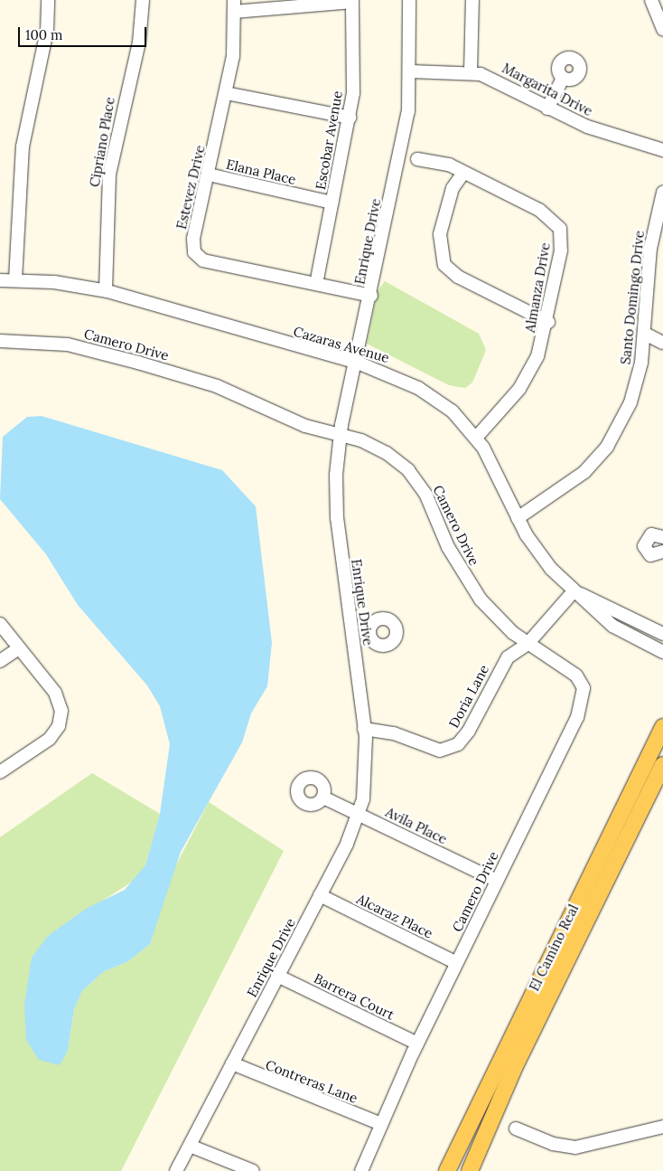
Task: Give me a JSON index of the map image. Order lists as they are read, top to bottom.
{
  "streets": {
    "main road": ["El Camino Real"],
    "street": [
      "Margarita Drive",
      "Escobar Avenue",
      "Cipriano Place",
      "Elana Place",
      "Estevez Drive",
      "Enrique Drive",
      "Almanza Drive",
      "Santo Domingo Drive",
      "Camero Drive",
      "Cazaras Avenue",
      "Doria Lane",
      "Avila Place",
      "Alcaraz Place",
      "Barrera Court",
      "Contreras Lane"
    ]
  },
  "crossings": [
    ["Margarita Drive", "Enrique Drive"],
    ["Escobar Avenue", "Elana Place"],
    ["Escobar Avenue", "Estevez Drive"],
    ["Cipriano Place", "Cazaras Avenue"],
    ["Elana Place", "Estevez Drive"],
    ["Estevez Drive", "Enrique Drive"],
    ["Enrique Drive", "Camero Drive"],
    ["Enrique Drive", "Cazaras Avenue"],
    ["Enrique Drive", "Doria Lane"],
    ["Enrique Drive", "Avila Place"],
    ["Enrique Drive", "Alcaraz Place"],
    ["Enrique Drive", "Barrera Court"],
    ["Enrique Drive", "Contreras Lane"],
    ["Almanza Drive", "Cazaras Avenue"],
    ["Santo Domingo Drive", "Cazaras Avenue"],
    ["Camero Drive", "Doria Lane"],
    ["Camero Drive", "Avila Place"],
    ["Camero Drive", "Alcaraz Place"],
    ["Camero Drive", "Barrera Court"],
    ["Camero Drive", "Contreras Lane"],
    ["Cazaras Avenue", "Doria Lane"]
  ],
  "scale_bar": "100 m"
}
